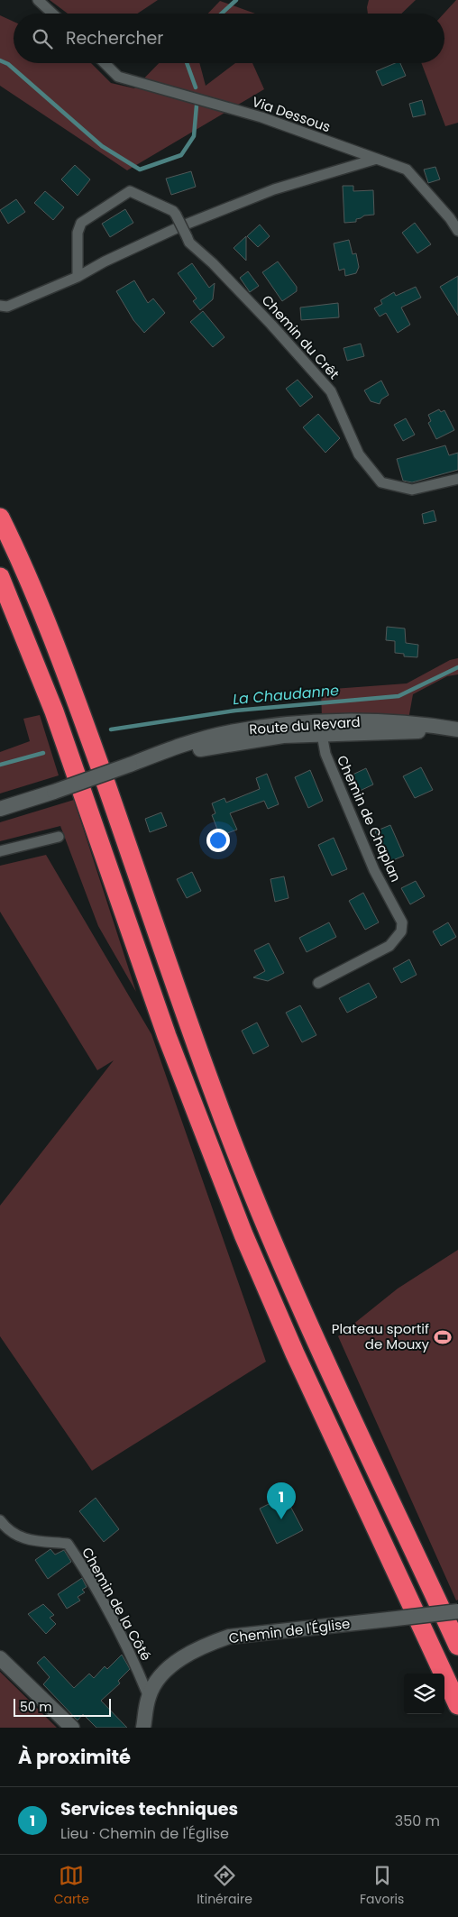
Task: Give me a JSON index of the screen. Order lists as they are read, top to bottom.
{
  "streets": {
    "main road": ["Route du Revard", "Chemin de l'Église"],
    "street": [
      "Via Dessous",
      "Chemin du Crêt",
      "Chemin de Chaplan",
      "Chemin de la Côté"
    ]
  },
  "crossings": [
    ["Route du Revard", "Chemin de Chaplan"],
    ["Chemin de la Côté", "Chemin de l'Église"]
  ],
  "water": ["La Chaudanne"],
  "places": {
    "sports": ["Plateau sportif de Mouxy"]
  },
  "scale_bar": "50 m",
  "page": {
    "search": "Rechercher",
    "pins": "1",
    "scale": "50 m",
    "heading": "À proximité",
    "list": [
      {
        "mark": "1",
        "name": "Services techniques",
        "note": "Lieu · Chemin de l'Église",
        "value": "350 m"
      }
    ],
    "nav": ["Carte", "Itinéraire", "Favoris"]
  }
}
